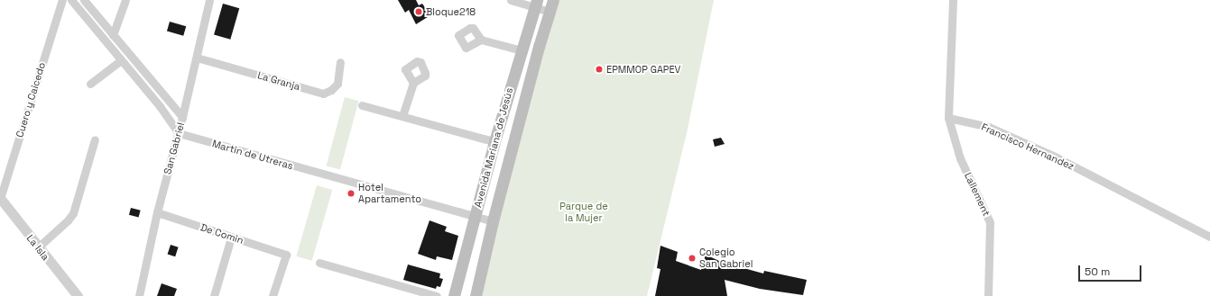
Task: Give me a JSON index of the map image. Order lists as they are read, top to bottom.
{
  "streets": {
    "main road": ["Avenida Mariana de Jesús"],
    "street": [
      "La Granja",
      "Cuero y Caicedo",
      "Francisco Hernandez",
      "San Gabriel",
      "Martin de Utreras",
      "Lallement",
      "De Comin",
      "La Isla"
    ]
  },
  "crossings": [
    ["La Granja", "San Gabriel"],
    ["Cuero y Caicedo", "La Isla"],
    ["Francisco Hernandez", "Lallement"],
    ["Avenida Mariana de Jesús", "Martin de Utreras"],
    ["San Gabriel", "Martin de Utreras"],
    ["San Gabriel", "De Comin"]
  ],
  "parks": ["Parque de la Mujer"],
  "places": [
    "Bloque218",
    "EPMMOP GAPEV",
    "Hotel Apartamento",
    "Colegio San Gabriel"
  ],
  "scale_bar": "50 m"
}
